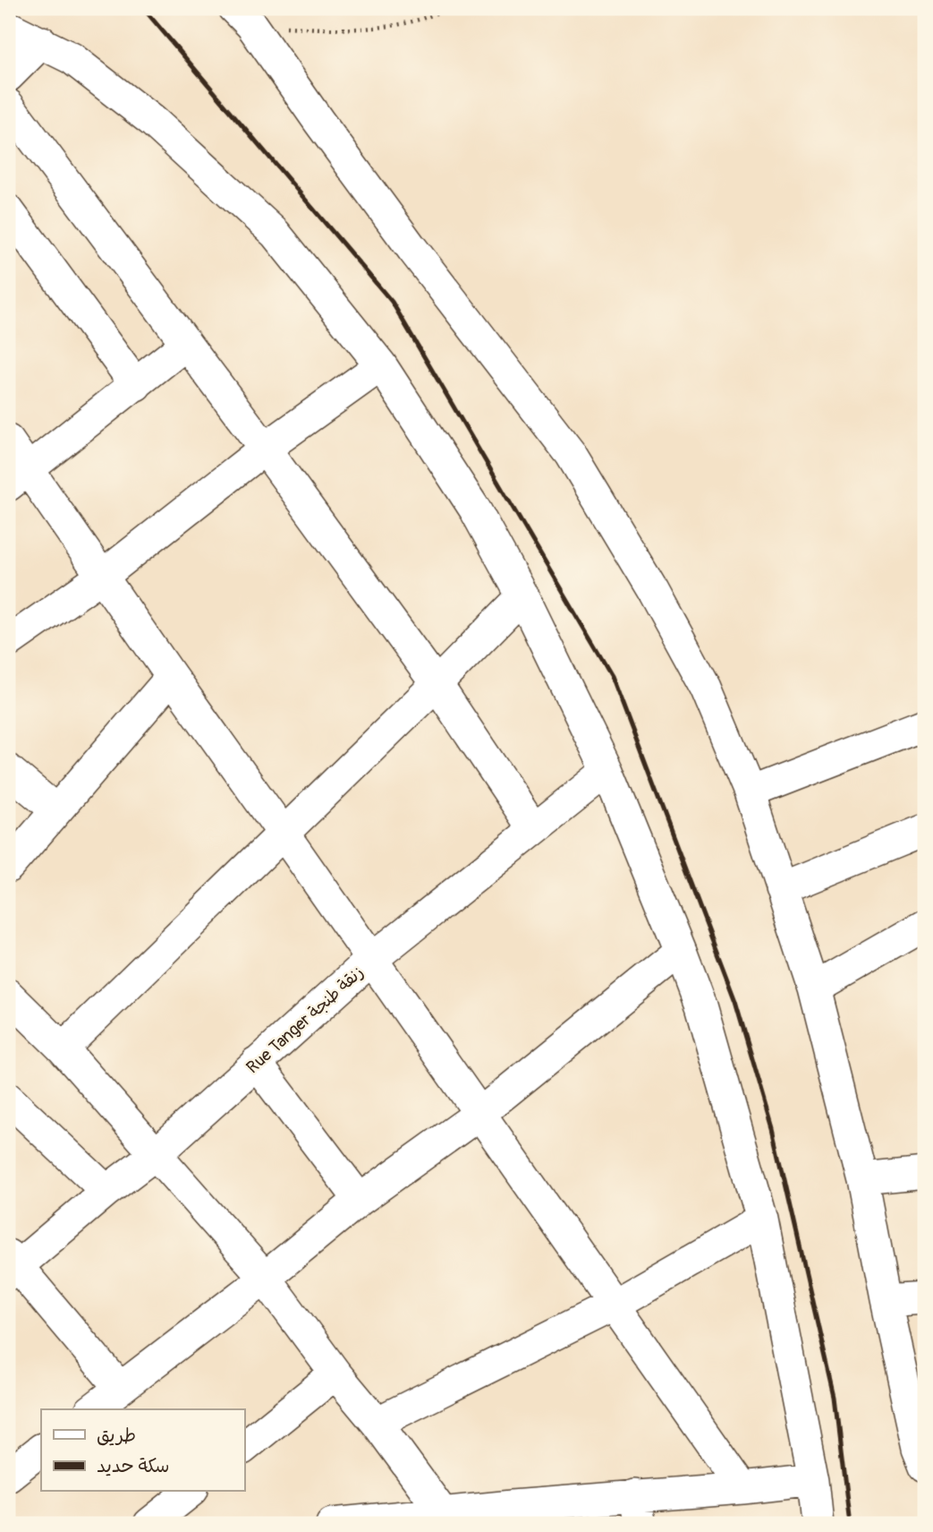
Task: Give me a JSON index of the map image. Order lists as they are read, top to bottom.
{
  "streets": {
    "street": ["Rue Tanger زنقة طنجة"]
  },
  "legend": ["طريق", "سكة حديد"]
}
